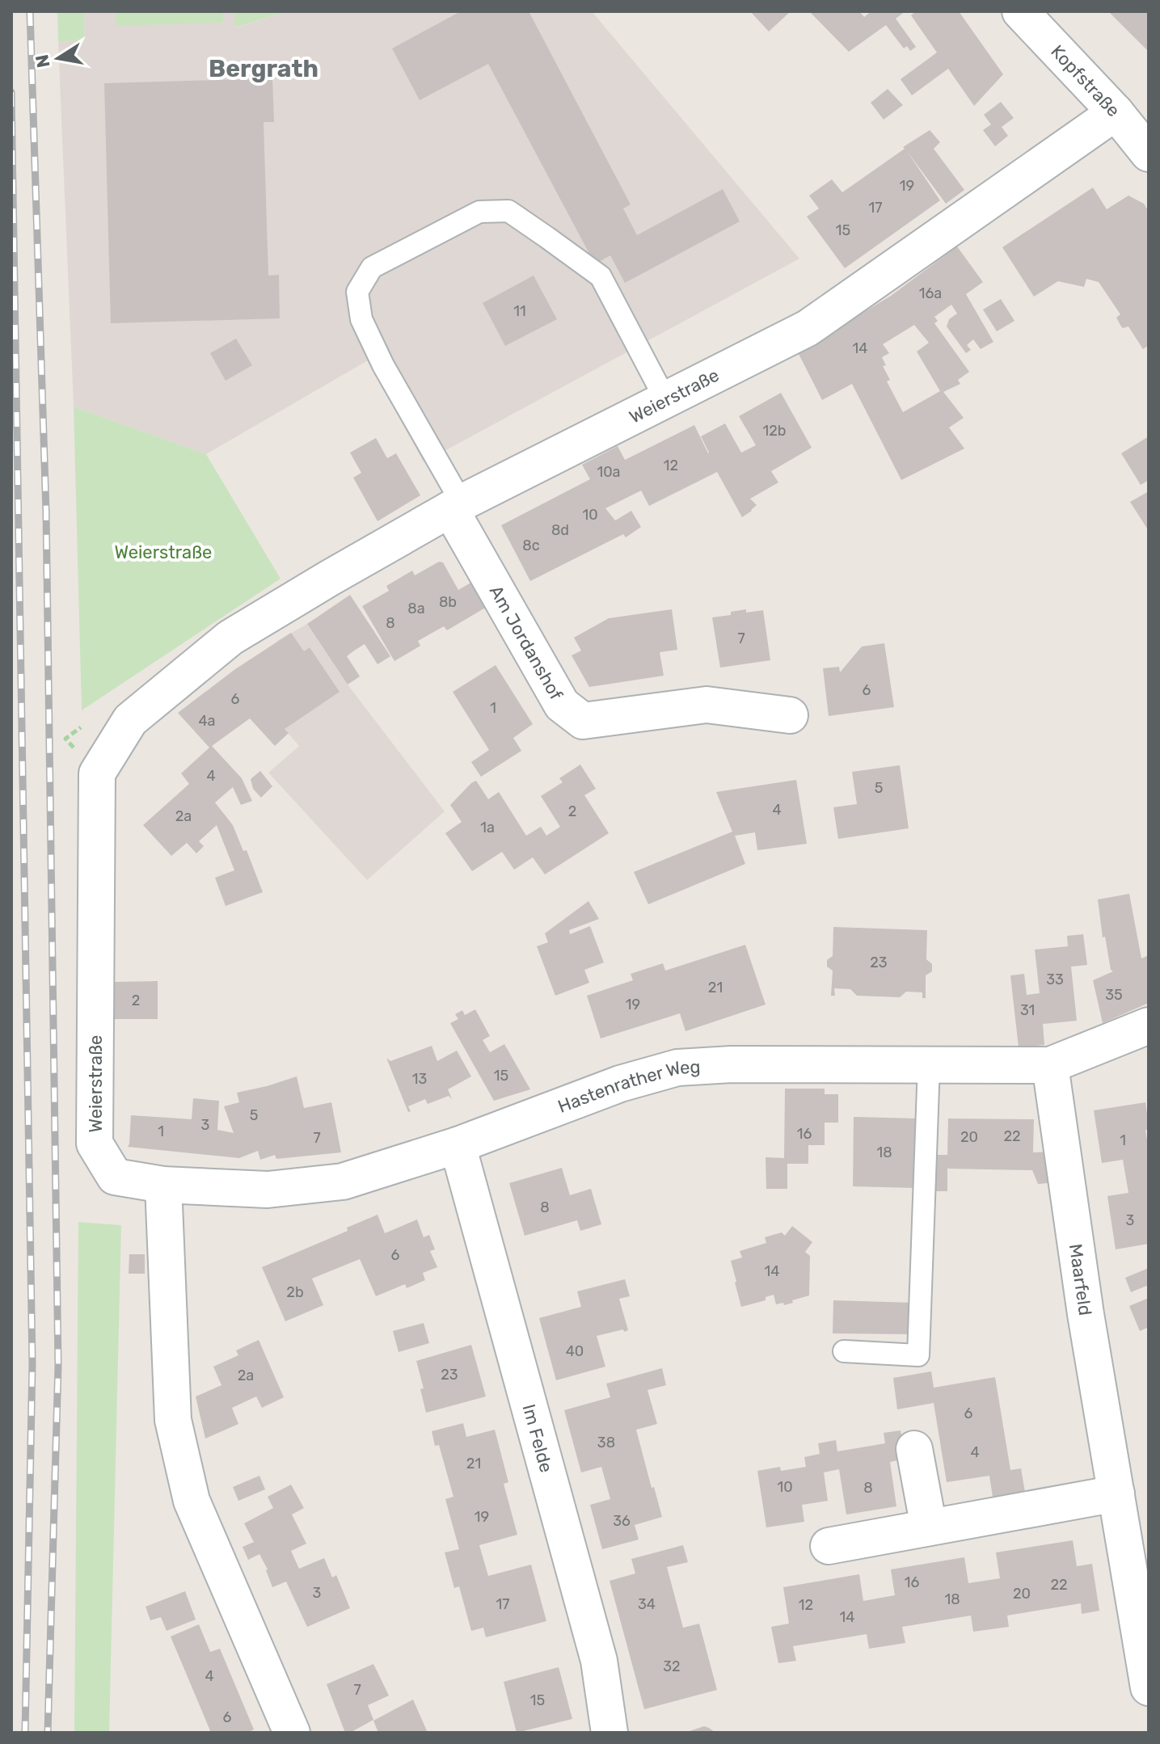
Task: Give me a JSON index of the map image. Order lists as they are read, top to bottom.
{
  "streets": {
    "street": [
      "Kopfstraße",
      "Weierstraße",
      "Am Jordanshof",
      "Hastenrather Weg",
      "Maarfeld",
      "Im Felde"
    ]
  },
  "crossings": [
    ["Kopfstraße", "Weierstraße"],
    ["Weierstraße", "Am Jordanshof"],
    ["Weierstraße", "Hastenrather Weg"],
    ["Hastenrather Weg", "Maarfeld"],
    ["Hastenrather Weg", "Im Felde"]
  ],
  "districts": ["Bergrath"],
  "parks": ["Weierstraße"],
  "house_numbers": [
    "19",
    "17",
    "15",
    "16a",
    "11",
    "14",
    "12b",
    "12",
    "10a",
    "10",
    "8d",
    "8c",
    "8b",
    "8a",
    "8",
    "7",
    "6",
    "6",
    "1",
    "4a",
    "4",
    "5",
    "4",
    "2",
    "2a",
    "1a",
    "23",
    "33",
    "21",
    "35",
    "2",
    "19",
    "31",
    "15",
    "13",
    "5",
    "3",
    "1",
    "16",
    "22",
    "20",
    "7",
    "1",
    "18",
    "8",
    "3",
    "6",
    "14",
    "2b",
    "40",
    "23",
    "2a",
    "6",
    "38",
    "4",
    "21",
    "10",
    "8",
    "19",
    "36",
    "16",
    "22",
    "3",
    "20",
    "18",
    "17",
    "34",
    "12",
    "14",
    "32",
    "4",
    "7",
    "15",
    "6"
  ],
  "north": "left"
}
